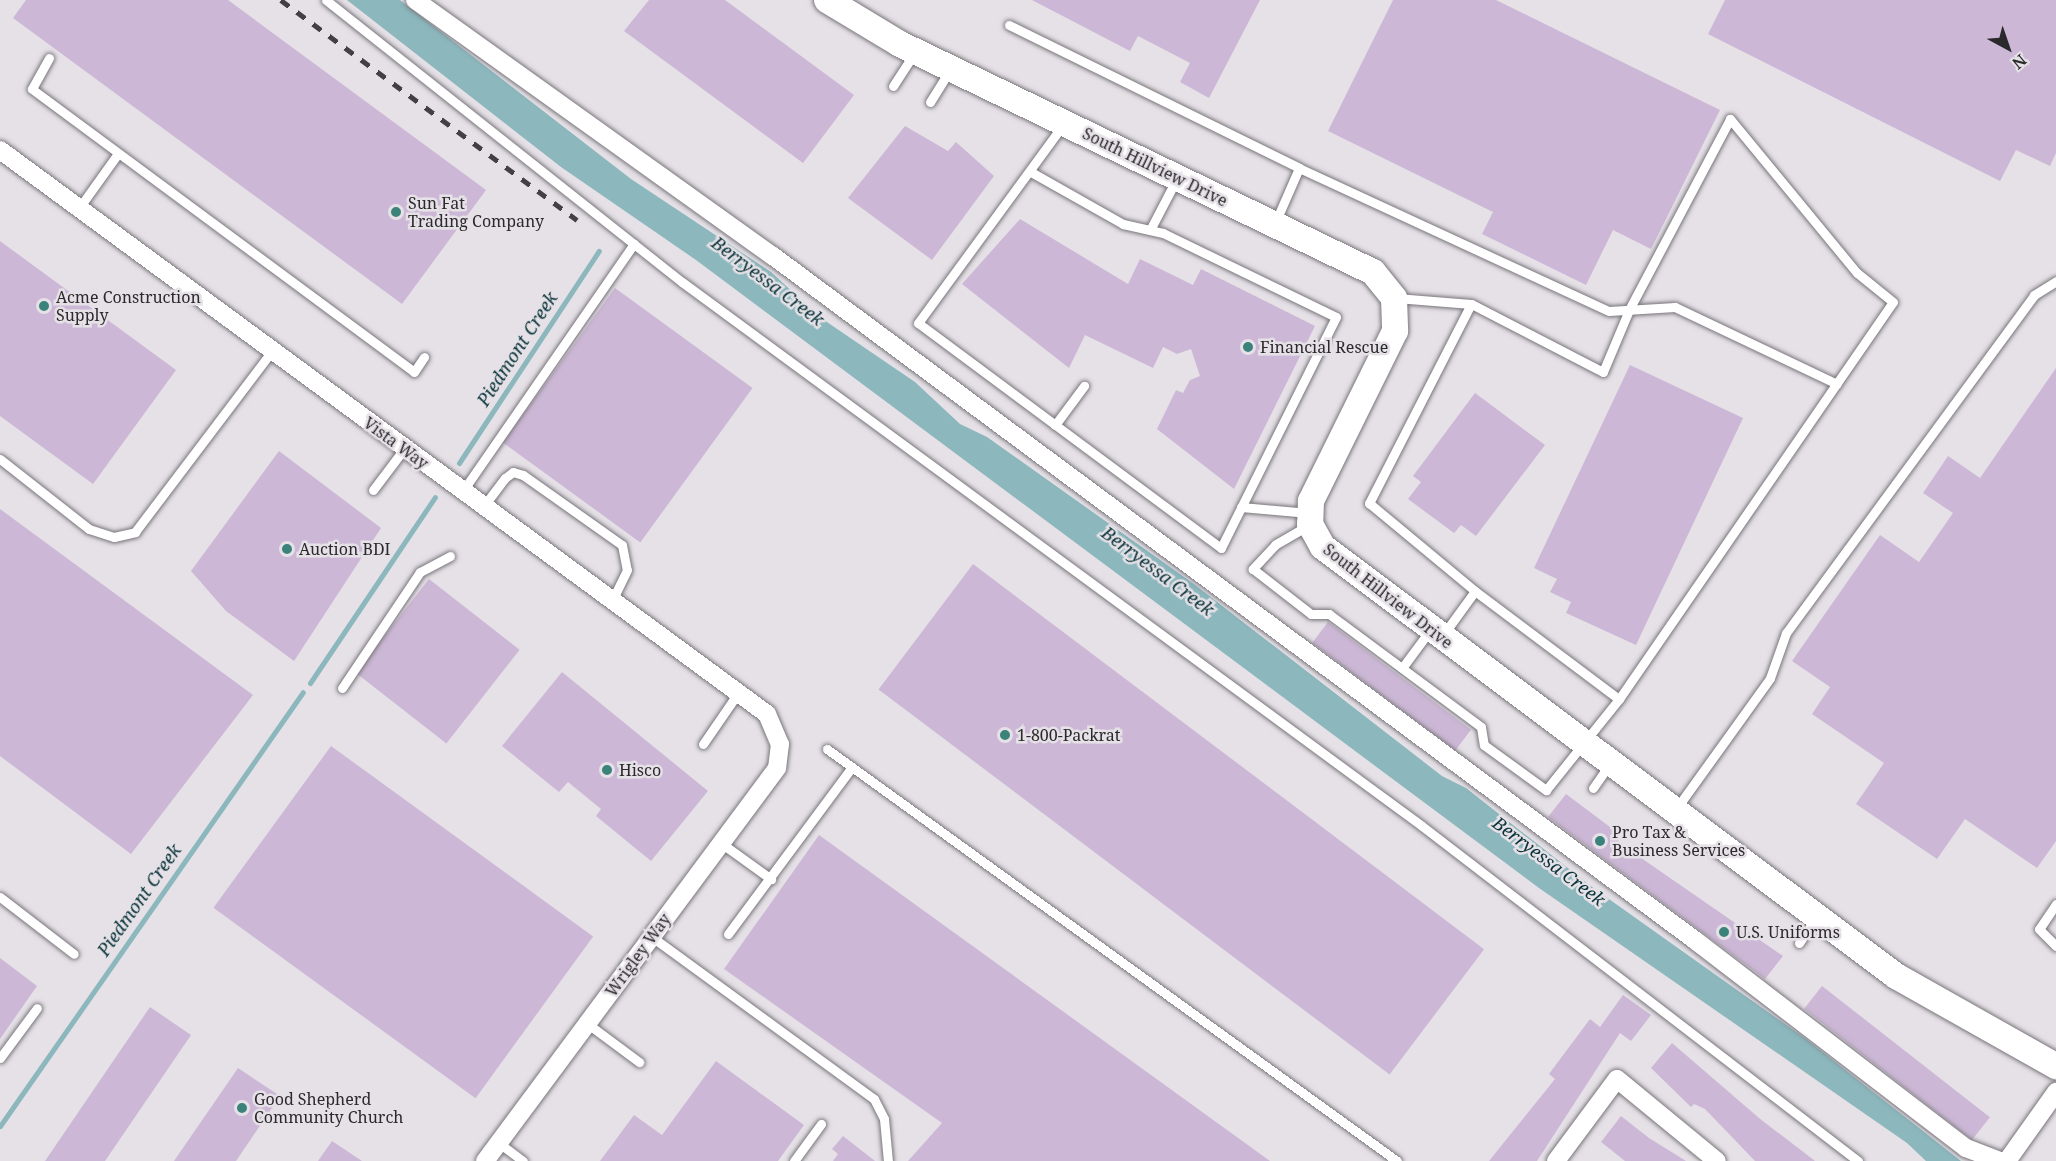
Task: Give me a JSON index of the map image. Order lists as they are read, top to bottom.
{
  "streets": {
    "street": ["South Hillview Drive", "Vista Way", "Wrigley Way"]
  },
  "crossings": [
    ["Vista Way", "Wrigley Way"]
  ],
  "water": ["Berryessa Creek", "Piedmont Creek"],
  "places": [
    "Sun Fat Trading Company",
    "Acme Construction Supply",
    "Financial Rescue",
    "Auction BDI",
    "1-800-Packrat",
    "Hisco",
    "Pro Tax & Business Services",
    "U.S. Uniforms",
    "Good Shepherd Community Church"
  ],
  "north": "bottom right"
}
